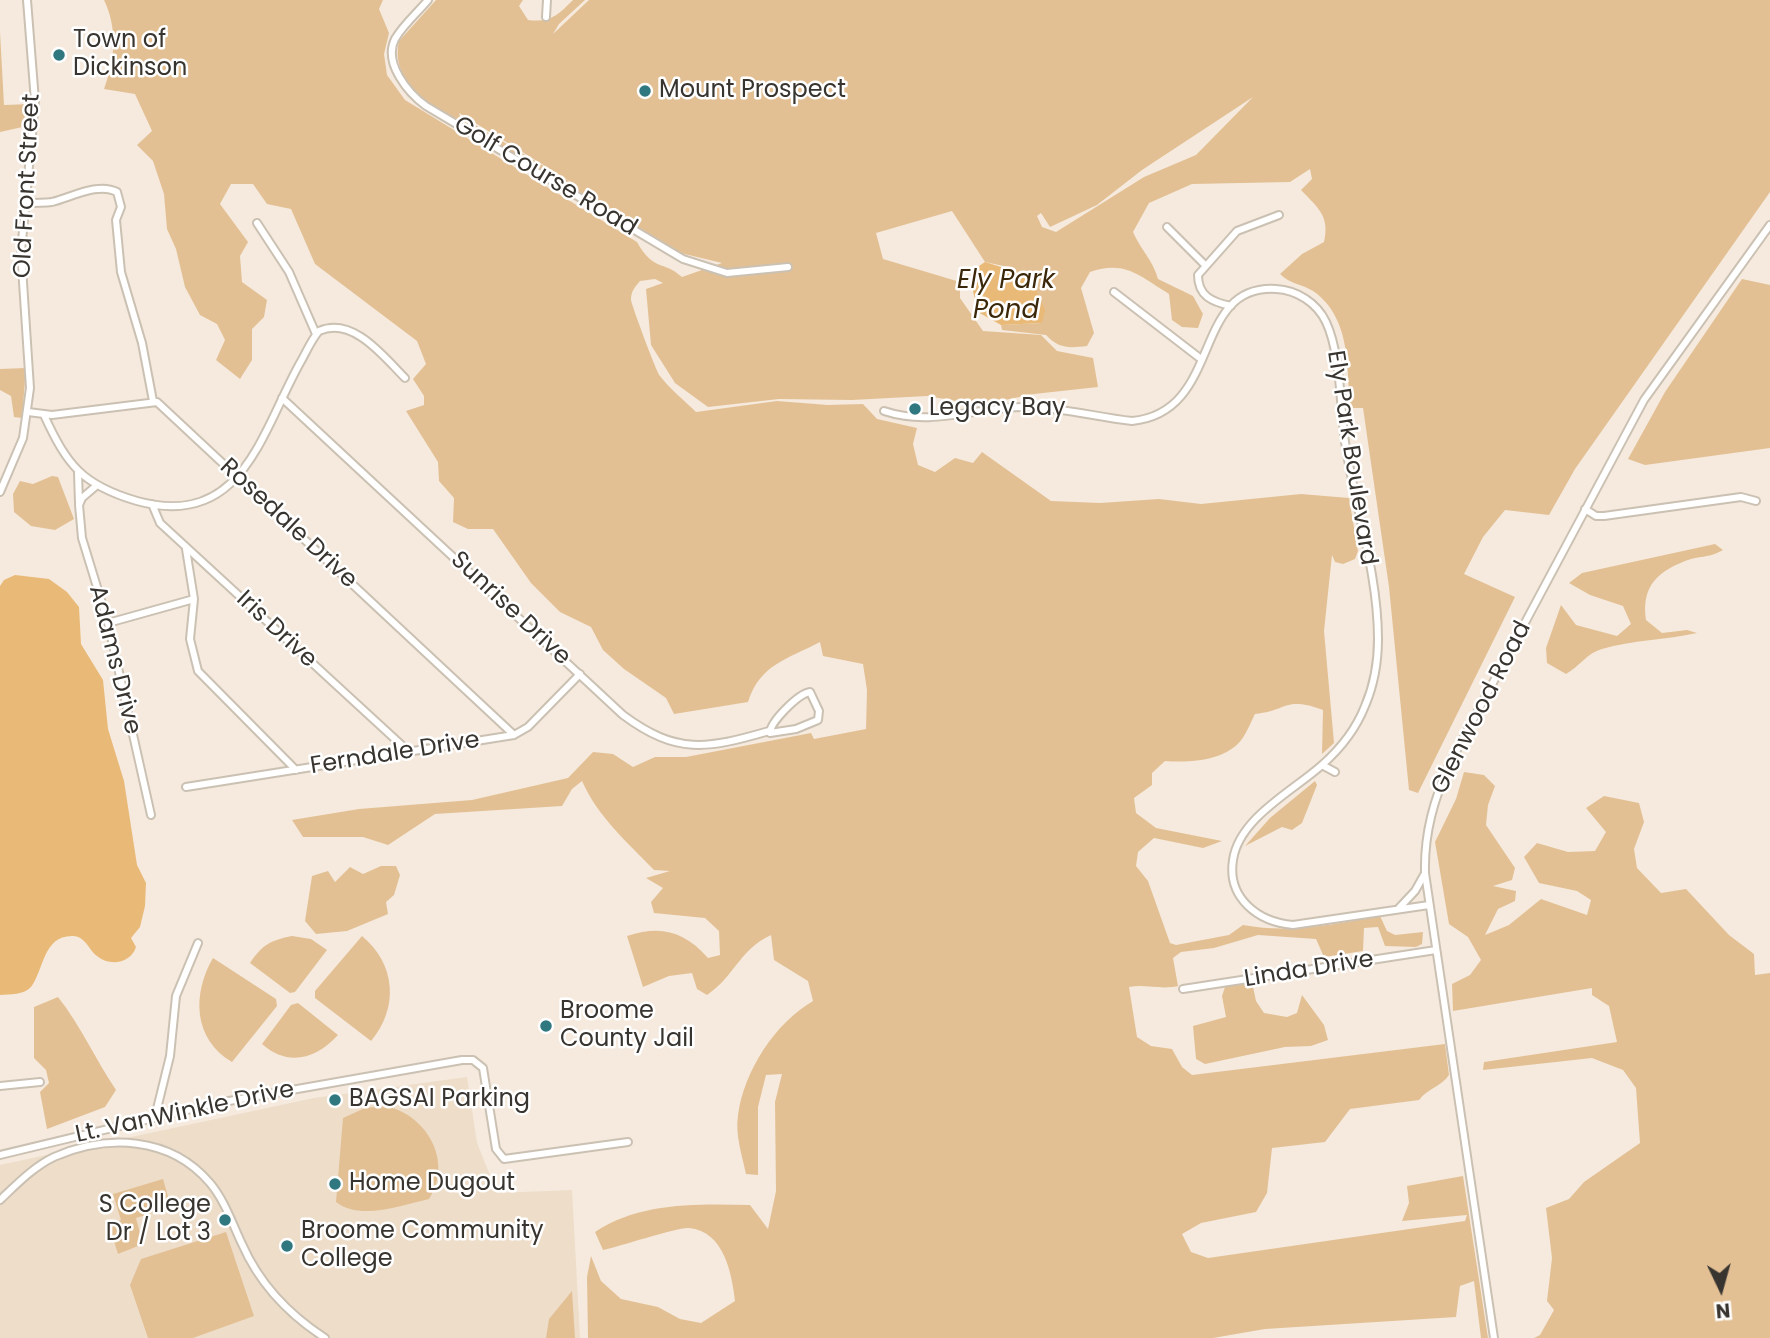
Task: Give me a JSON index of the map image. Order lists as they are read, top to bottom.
{
  "streets": {
    "street": [
      "Golf Course Road",
      "Old Front Street",
      "Ely Park Boulevard",
      "Rosedale Drive",
      "Sunrise Drive",
      "Iris Drive",
      "Adams Drive",
      "Glenwood Road",
      "Ferndale Drive",
      "Linda Drive",
      "Lt. VanWinkle Drive"
    ]
  },
  "crossings": [
    ["Ely Park Boulevard", "Glenwood Road"],
    ["Rosedale Drive", "Ferndale Drive"],
    ["Sunrise Drive", "Ferndale Drive"],
    ["Iris Drive", "Ferndale Drive"],
    ["Glenwood Road", "Linda Drive"]
  ],
  "water": ["Ely Park Pond"],
  "places": [
    "Town of Dickinson",
    "Mount Prospect",
    "Legacy Bay",
    "Broome County Jail",
    "BAGSAI Parking",
    "Home Dugout",
    "S College Dr / Lot 3",
    "Broome Community College"
  ],
  "north": "bottom"
}
